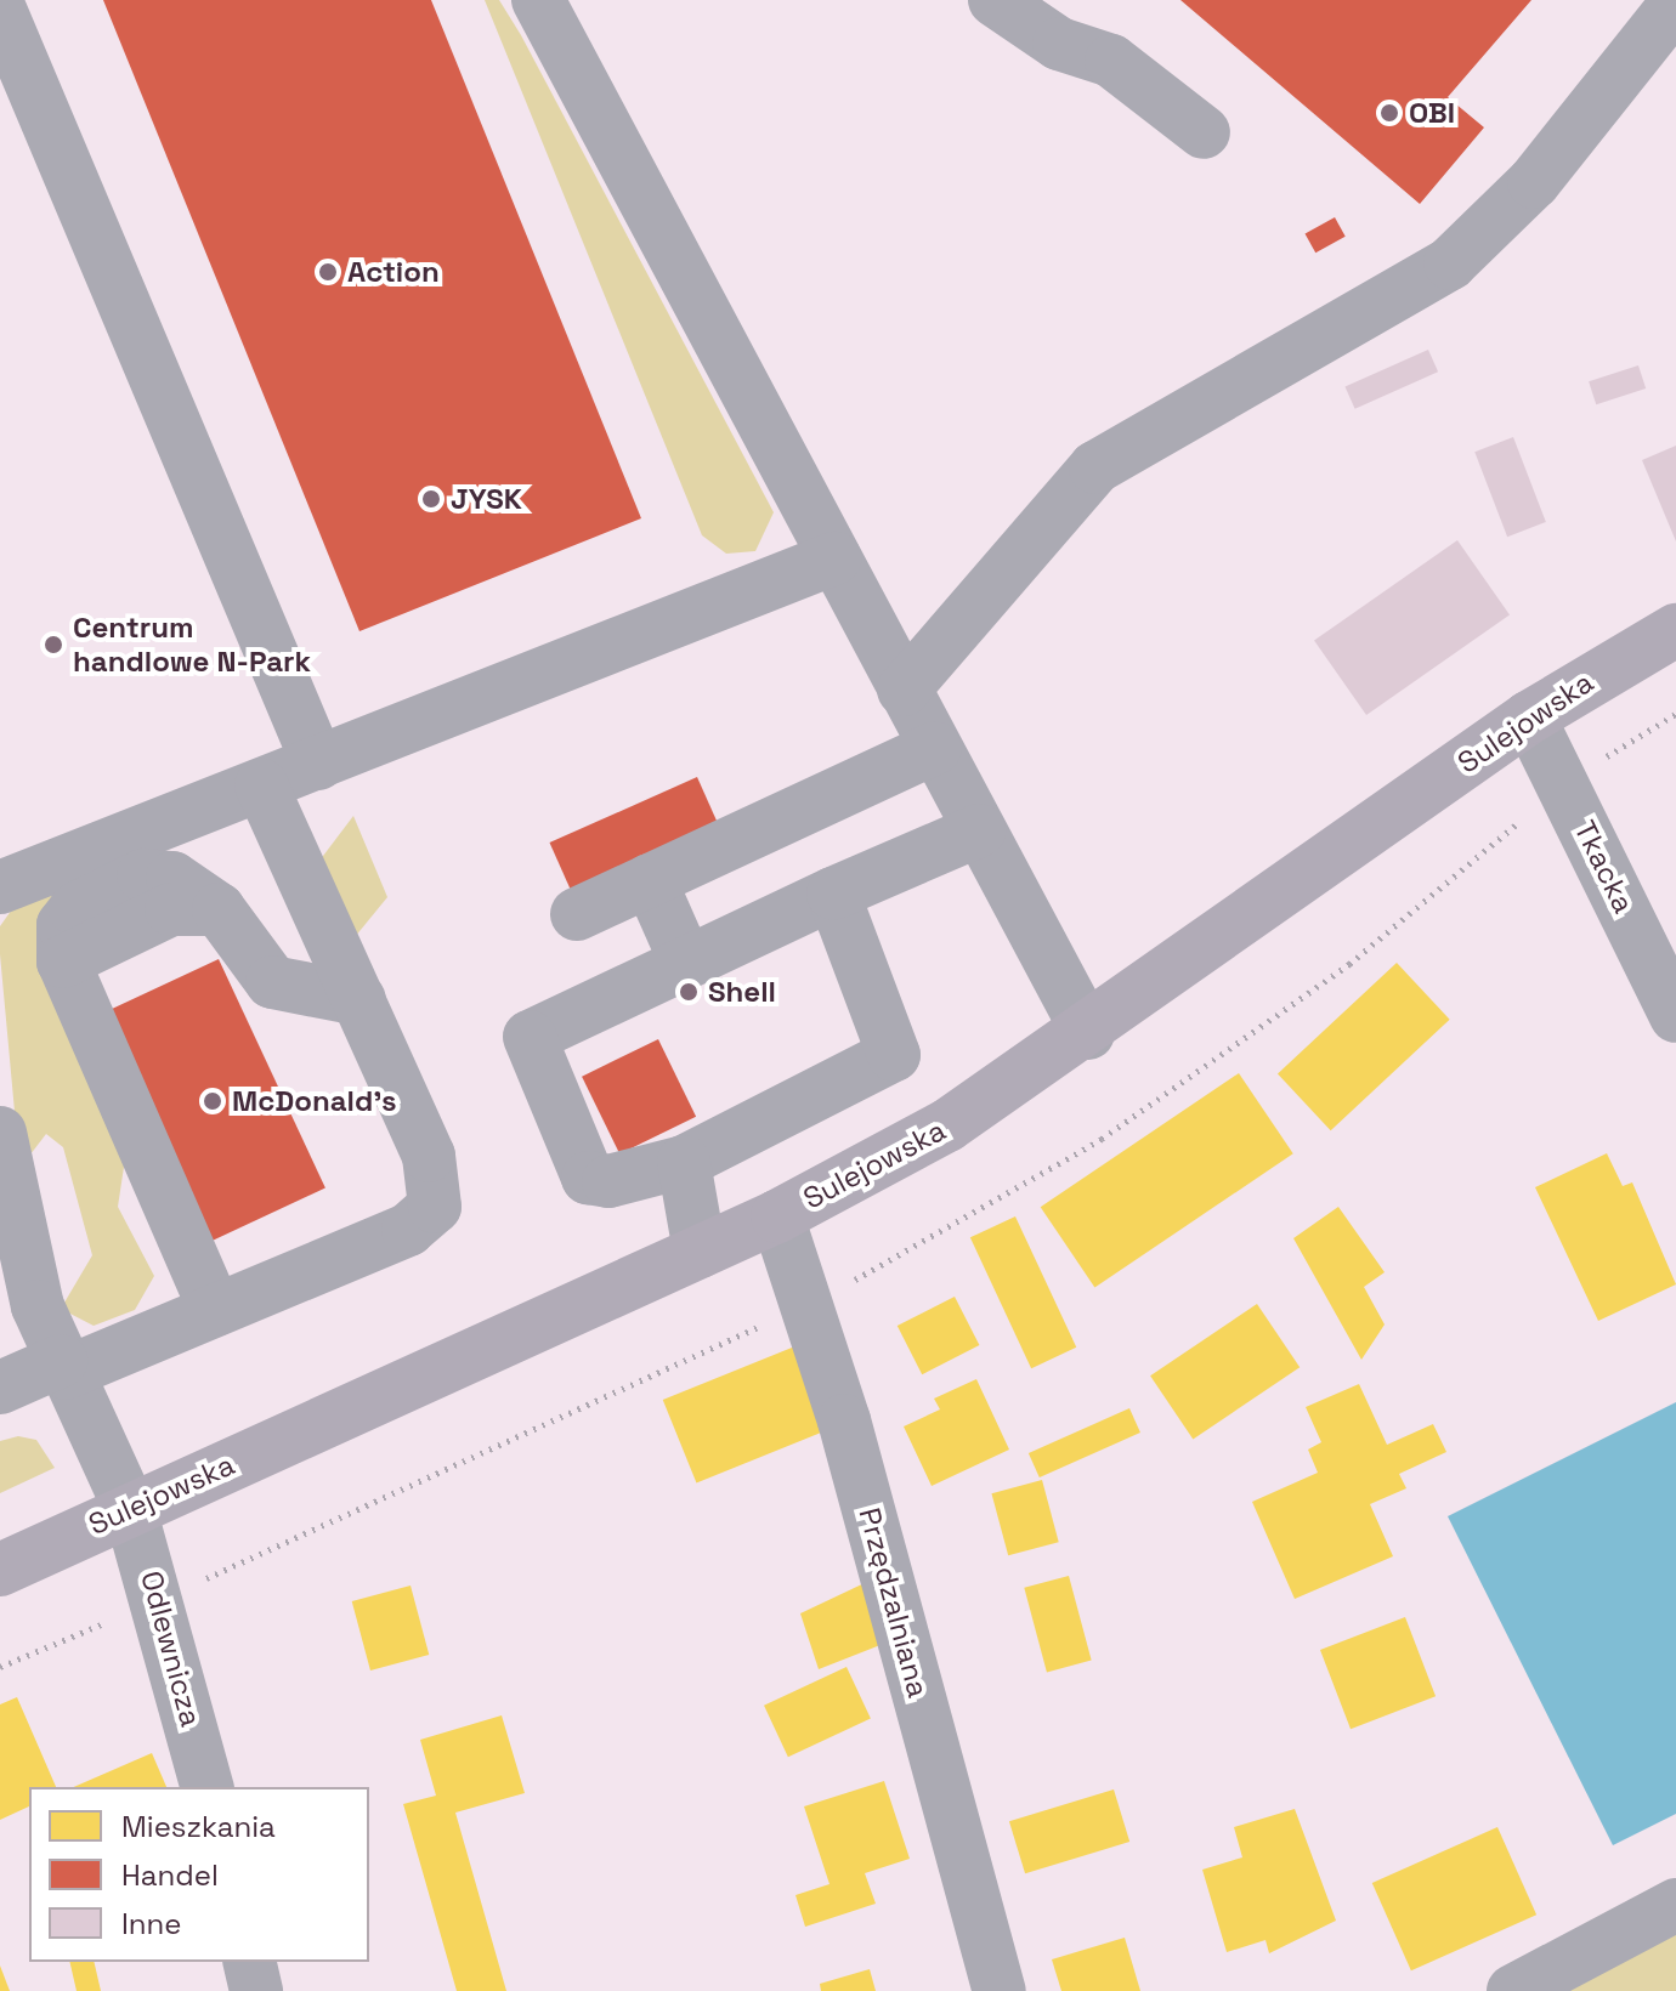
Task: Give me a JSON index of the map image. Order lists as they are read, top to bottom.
{
  "streets": {
    "main road": ["Sulejowska"],
    "street": ["Tkacka", "Przędzalniana", "Odlewnicza"]
  },
  "crossings": [
    ["Sulejowska", "Tkacka"],
    ["Sulejowska", "Przędzalniana"],
    ["Sulejowska", "Odlewnicza"]
  ],
  "places": [
    "OBI",
    "Action",
    "JYSK",
    "Centrum handlowe N-Park",
    "Shell",
    "McDonald's"
  ],
  "legend": ["Mieszkania", "Handel", "Inne"]
}
